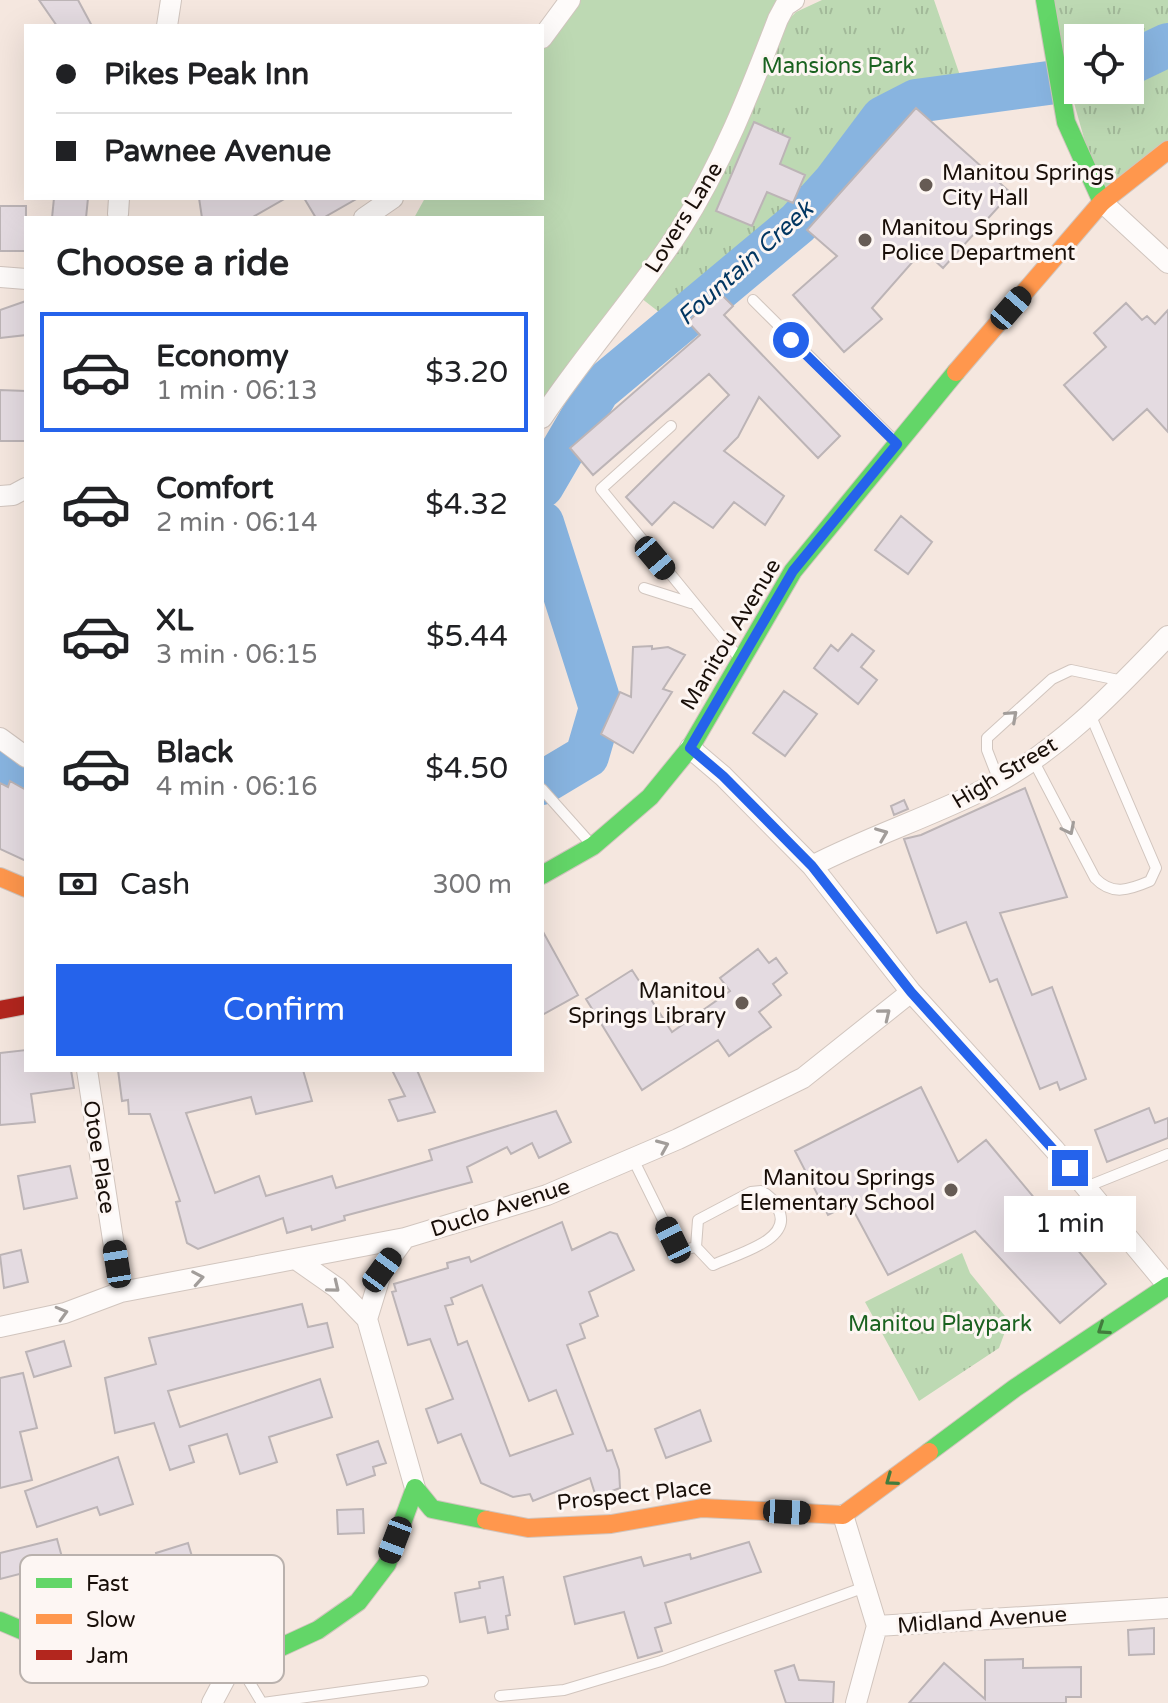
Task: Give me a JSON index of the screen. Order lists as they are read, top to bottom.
{
  "streets": {
    "street": [
      "Lovers Lane",
      "Manitou Avenue",
      "High Street",
      "Otoe Place",
      "Duclo Avenue",
      "Prospect Place",
      "Midland Avenue"
    ]
  },
  "crossings": [
    ["Otoe Place", "Duclo Avenue"]
  ],
  "one_way": ["High Street", "Duclo Avenue"],
  "water": ["Fountain Creek"],
  "parks": ["Mansions Park", "Manitou Playpark"],
  "places": [
    "Manitou Springs City Hall",
    "Manitou Springs Police Department",
    "Manitou Springs Library",
    "Manitou Springs Elementary School"
  ],
  "legend": ["Fast", "Slow", "Jam"],
  "page": {
    "banner": ["Pikes Peak Inn", "Pawnee Avenue"],
    "heading": "Choose a ride",
    "list": [
      {
        "name": "Economy",
        "note": "1 min · 06:13",
        "value": "$3.20"
      },
      {
        "name": "Comfort",
        "note": "2 min · 06:14",
        "value": "$4.32"
      },
      {
        "name": "XL",
        "note": "3 min · 06:15",
        "value": "$5.44"
      },
      {
        "name": "Black",
        "note": "4 min · 06:16",
        "value": "$4.50"
      }
    ],
    "pay": ["Cash", "300 m"],
    "buttons": "Confirm",
    "bubble": "1 min"
  }
}
